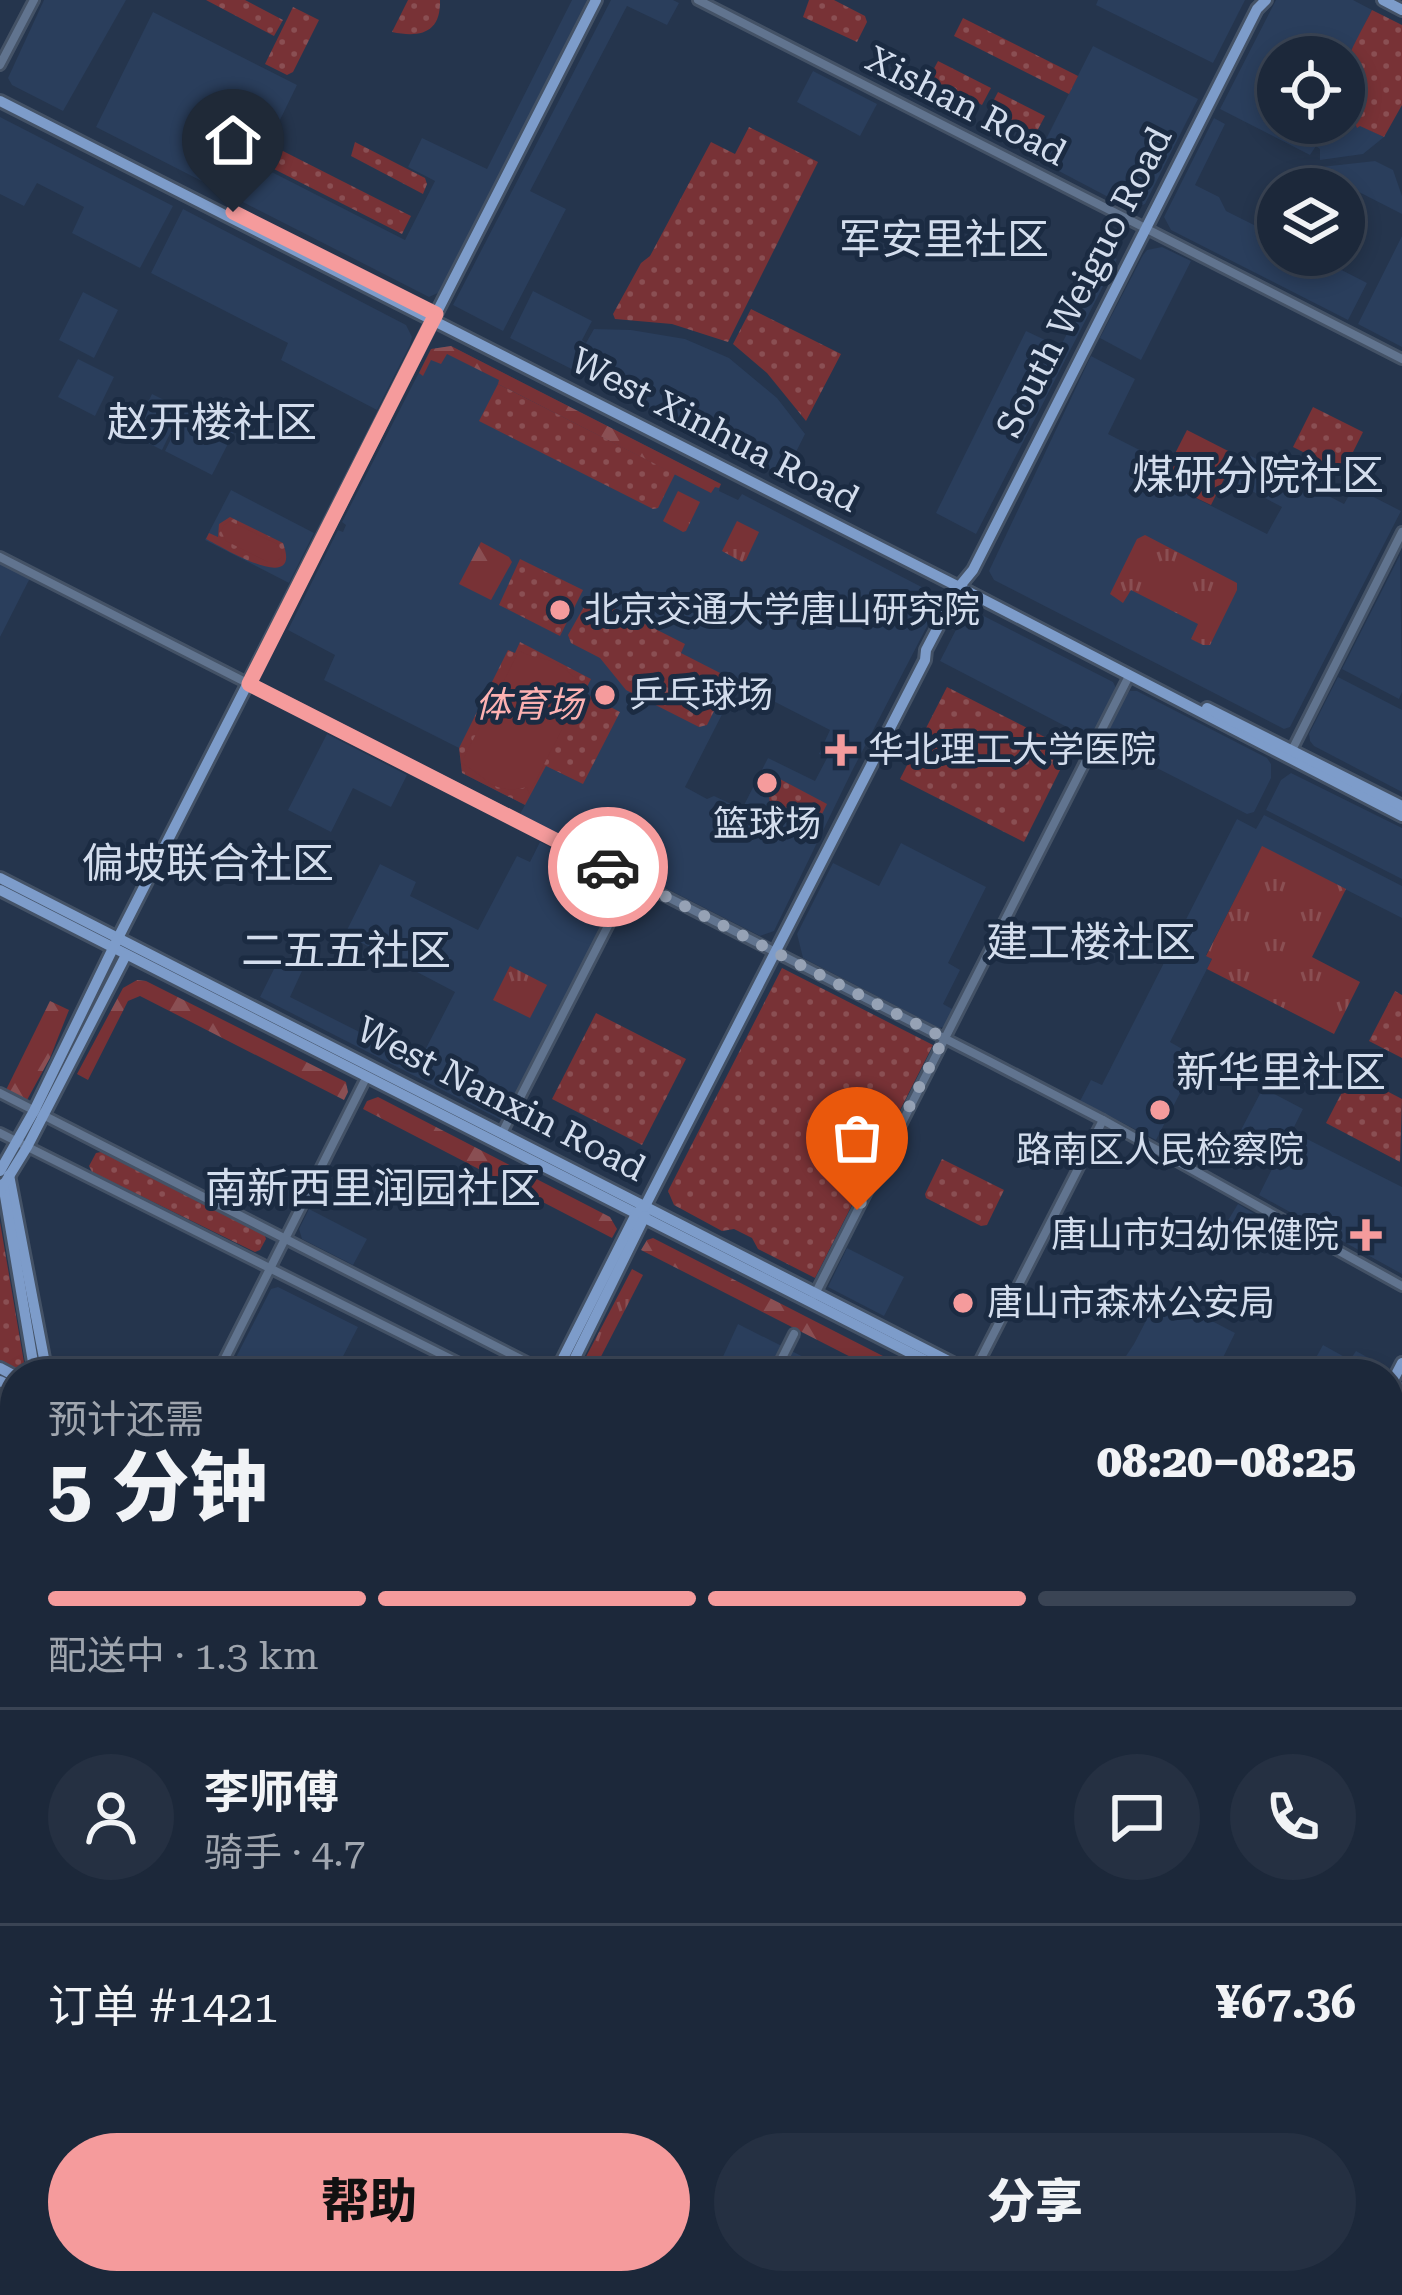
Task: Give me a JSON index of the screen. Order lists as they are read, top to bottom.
{
  "streets": {
    "main road": ["South Weiguo Road", "West Xinhua Road", "West Nanxin Road"],
    "street": ["Xishan Road"]
  },
  "crossings": [
    ["Xishan Road", "South Weiguo Road"],
    ["South Weiguo Road", "West Xinhua Road"],
    ["South Weiguo Road", "West Nanxin Road"]
  ],
  "districts": [
    "军安里社区",
    "赵开楼社区",
    "煤研分院社区",
    "偏坡联合社区",
    "建工楼社区",
    "二五五社区",
    "新华里社区",
    "南新西里润园社区"
  ],
  "parks": ["体育场"],
  "places": {
    "other": [
      "北京交通大学唐山研究院",
      "乒乓球场",
      "篮球场",
      "路南区人民检察院",
      "唐山市森林公安局"
    ],
    "health": ["华北理工大学医院", "唐山市妇幼保健院"]
  },
  "page": {
    "heading": ["5 分钟", "预计还需", "08:20–08:25"],
    "panel": [
      "李师傅",
      "骑手 · 4.7",
      "订单 #1421",
      "¥67.36"
    ],
    "bar": "配送中 · 1.3 km",
    "buttons": ["帮助", "分享"]
  }
}
